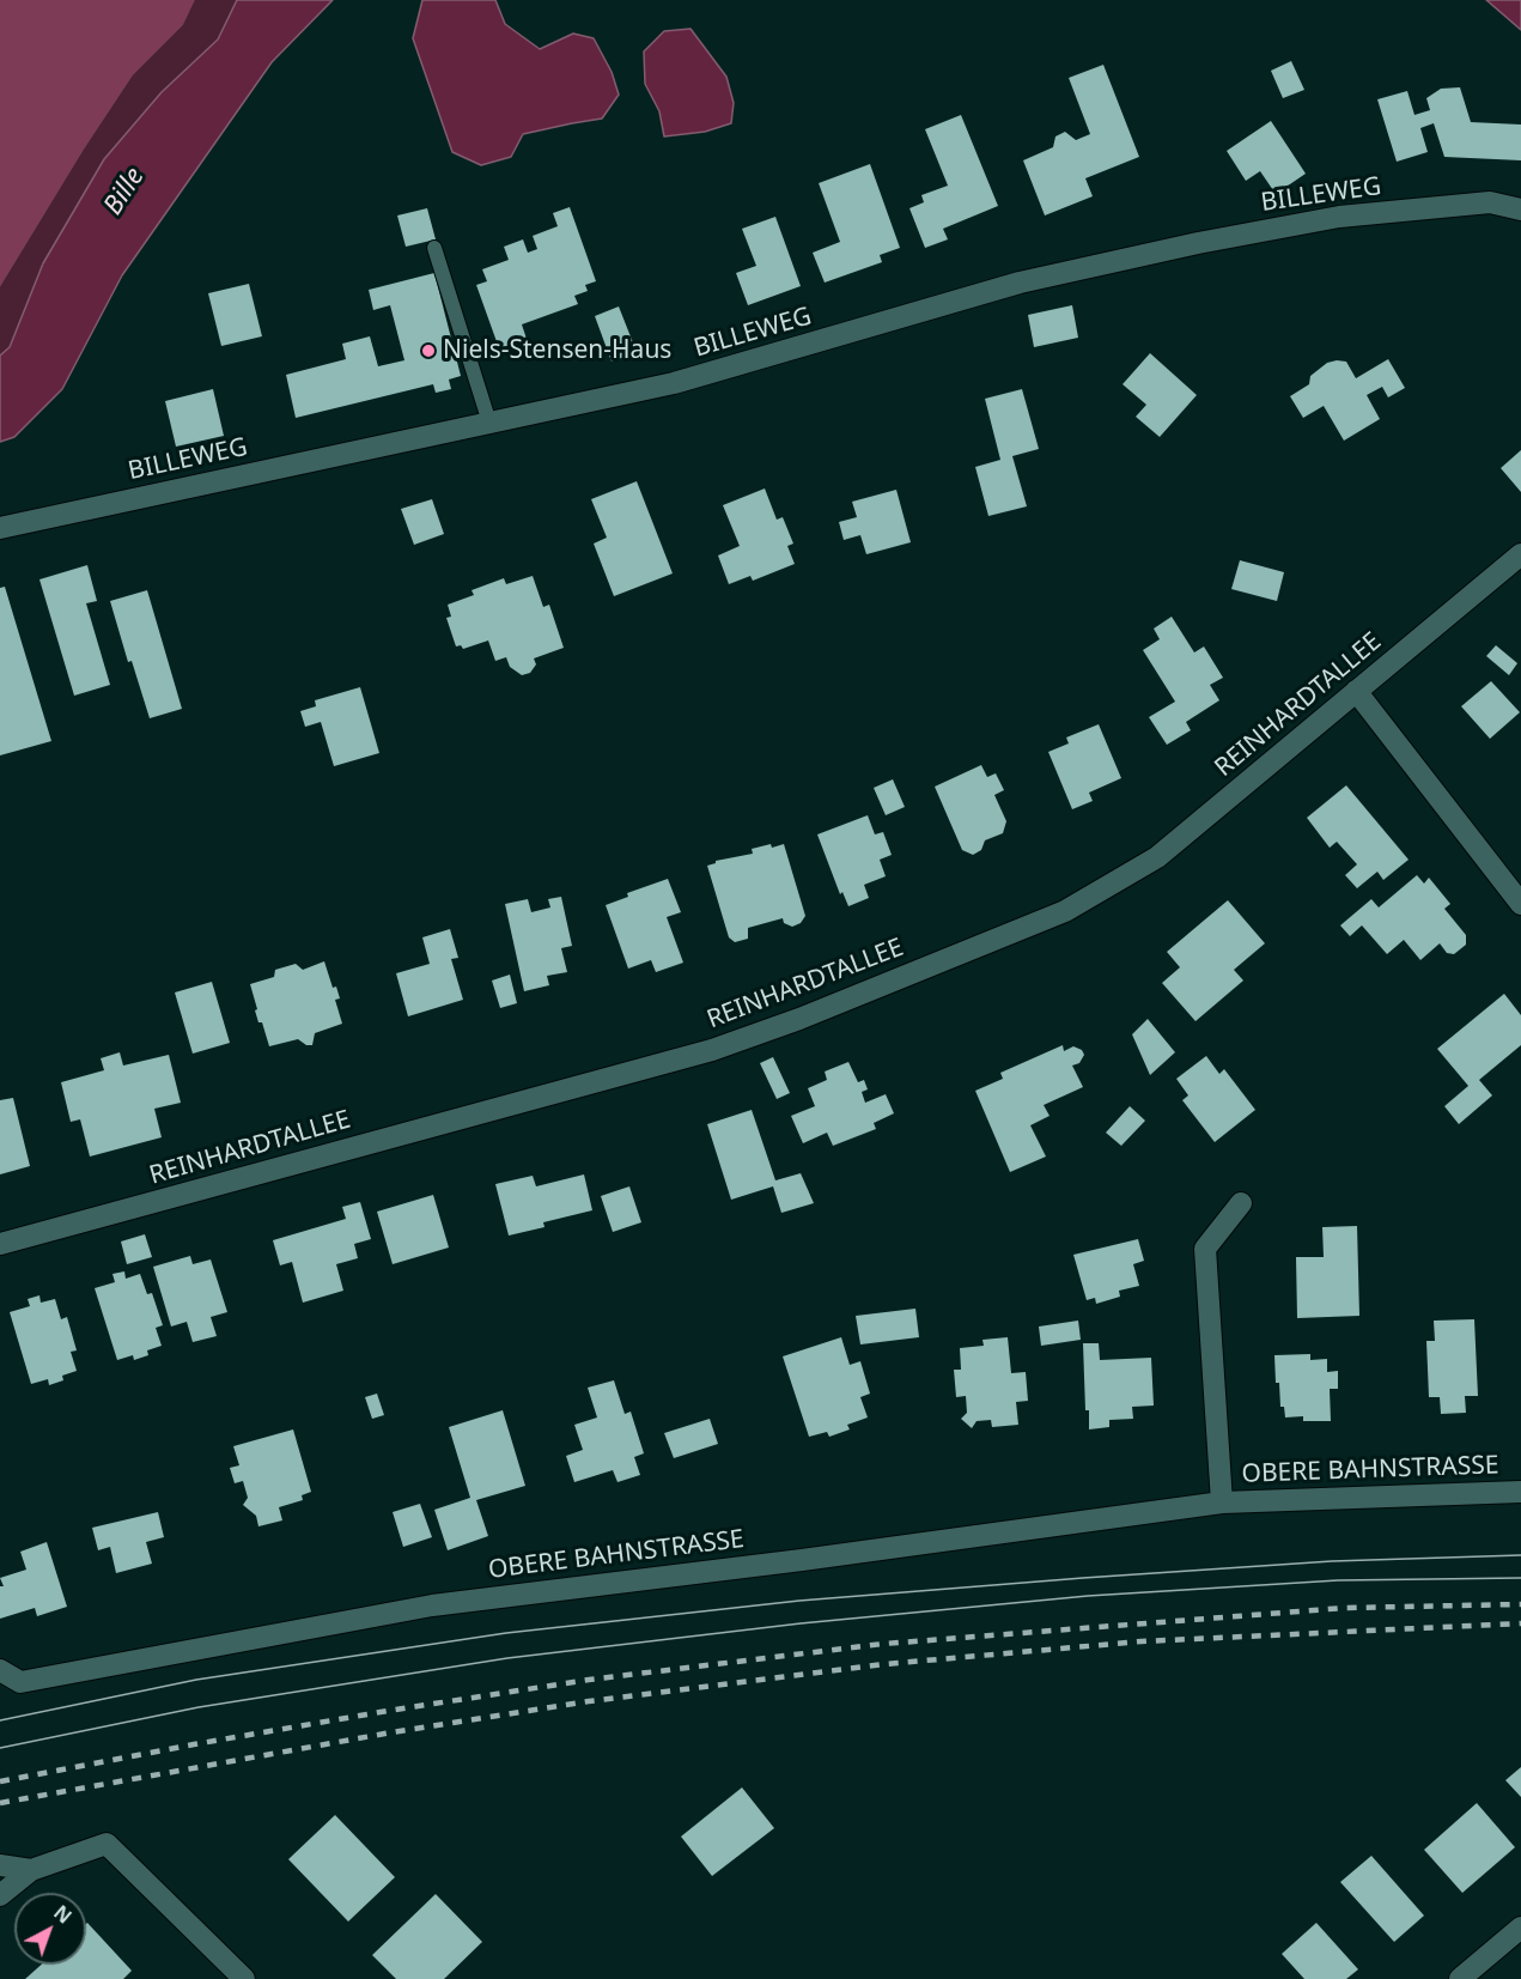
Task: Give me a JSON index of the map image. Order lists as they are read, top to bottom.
{
  "streets": {
    "street": ["BILLEWEG", "REINHARDTALLEE", "OBERE BAHNSTRASSE"]
  },
  "water": ["Bille"],
  "places": ["Niels-Stensen-Haus"],
  "north": "top right"
}
